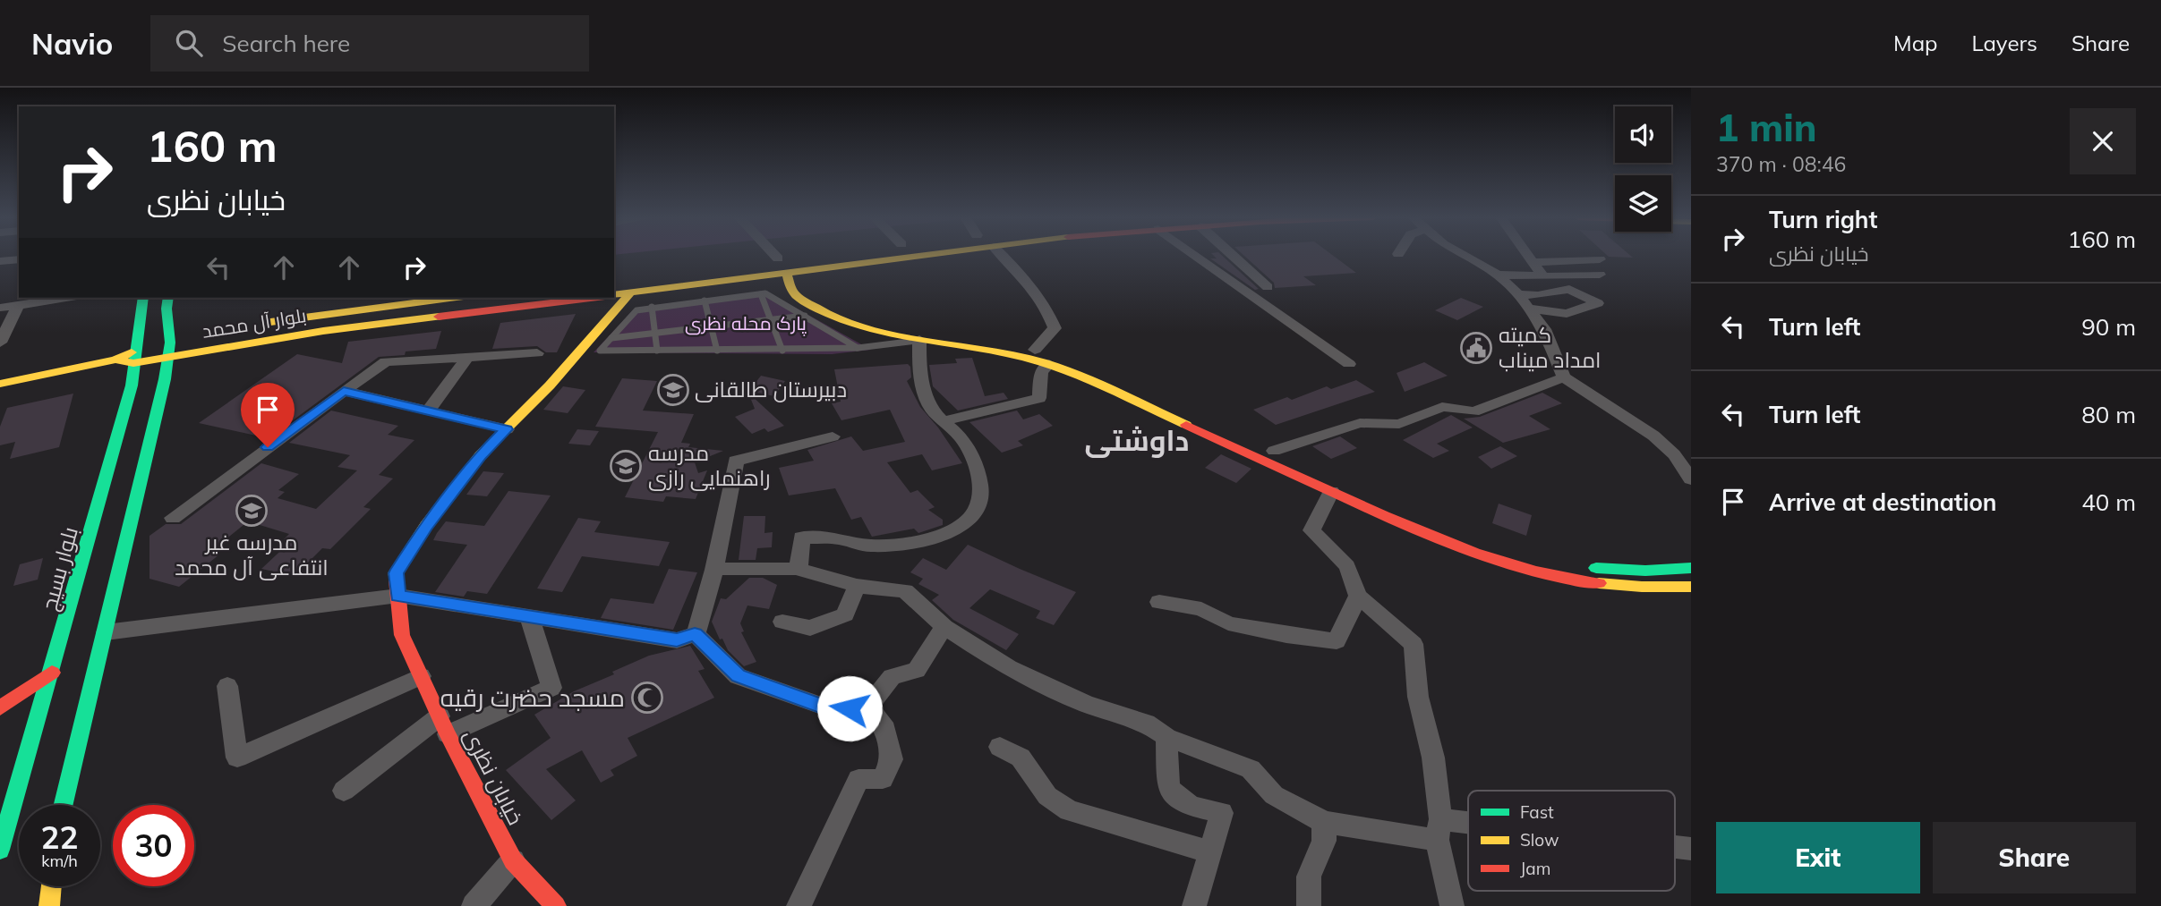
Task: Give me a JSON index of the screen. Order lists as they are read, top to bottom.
{
  "streets": {
    "main road": ["بلوار آل محمد", "بلوار بسیج", "خیابان نظری"]
  },
  "crossings": [
    ["بلوار آل محمد", "بلوار بسیج"]
  ],
  "districts": ["داوشتی"],
  "parks": ["پارک محله نظری"],
  "places": {
    "public building": ["کمیته امداد میناب"],
    "school or university": ["دبیرستان طالقانی", "مدرسه راهنمایی رازی", "مدرسه غیر انتفاعی آل محمد"],
    "mosque": ["مسجد حضرت رقیه"]
  },
  "legend": ["Fast", "Slow", "Jam"],
  "page": {
    "header": "Navio",
    "search": "Search here",
    "nav": ["Map", "Layers", "Share"],
    "heading": ["1 min", "370 m · 08:46"],
    "turn": ["160 m", "خیابان نظری"],
    "list": [
      {
        "name": "Turn right",
        "note": "خیابان نظری",
        "value": "160 m"
      },
      {
        "name": "Turn left",
        "value": "90 m"
      },
      {
        "name": "Turn left",
        "value": "80 m"
      },
      {
        "name": "Arrive at destination",
        "value": "40 m"
      }
    ],
    "speed": "22 km/h",
    "limit": "30",
    "buttons": ["Exit", "Share"]
  }
}
